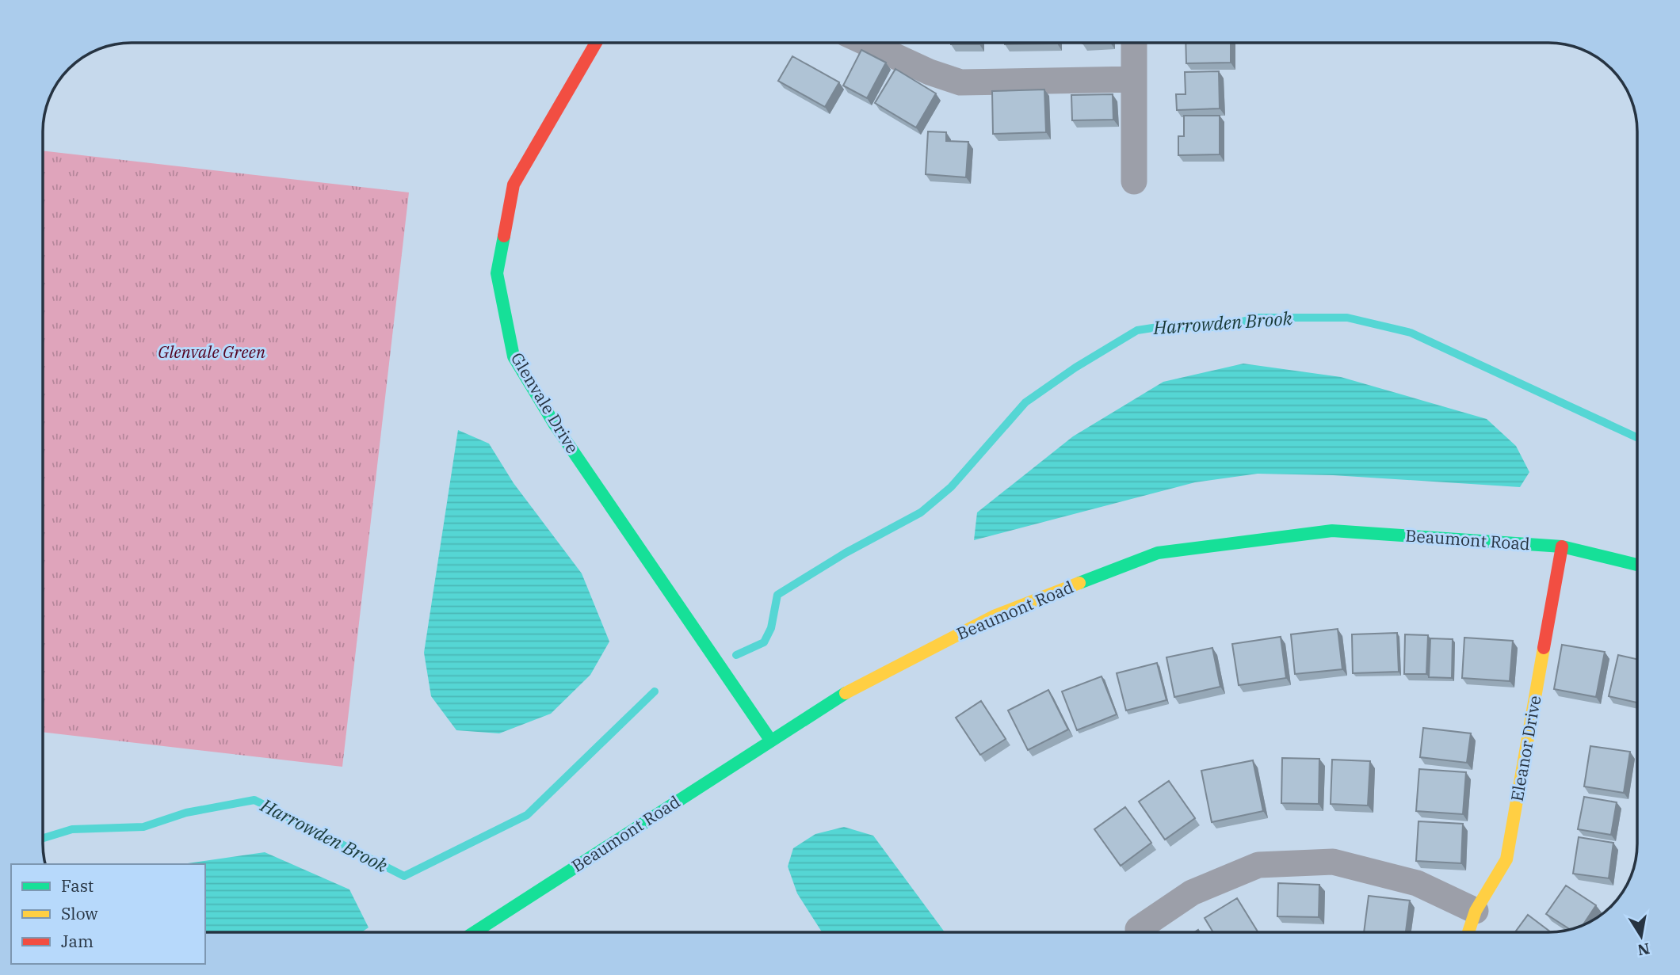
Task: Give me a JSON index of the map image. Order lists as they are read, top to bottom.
{
  "streets": {
    "street": ["Glenvale Drive", "Beaumont Road", "Eleanor Drive"]
  },
  "crossings": [
    ["Glenvale Drive", "Beaumont Road"],
    ["Beaumont Road", "Eleanor Drive"]
  ],
  "water": ["Harrowden Brook"],
  "parks": ["Glenvale Green"],
  "legend": ["Fast", "Slow", "Jam"],
  "north": "bottom"
}
